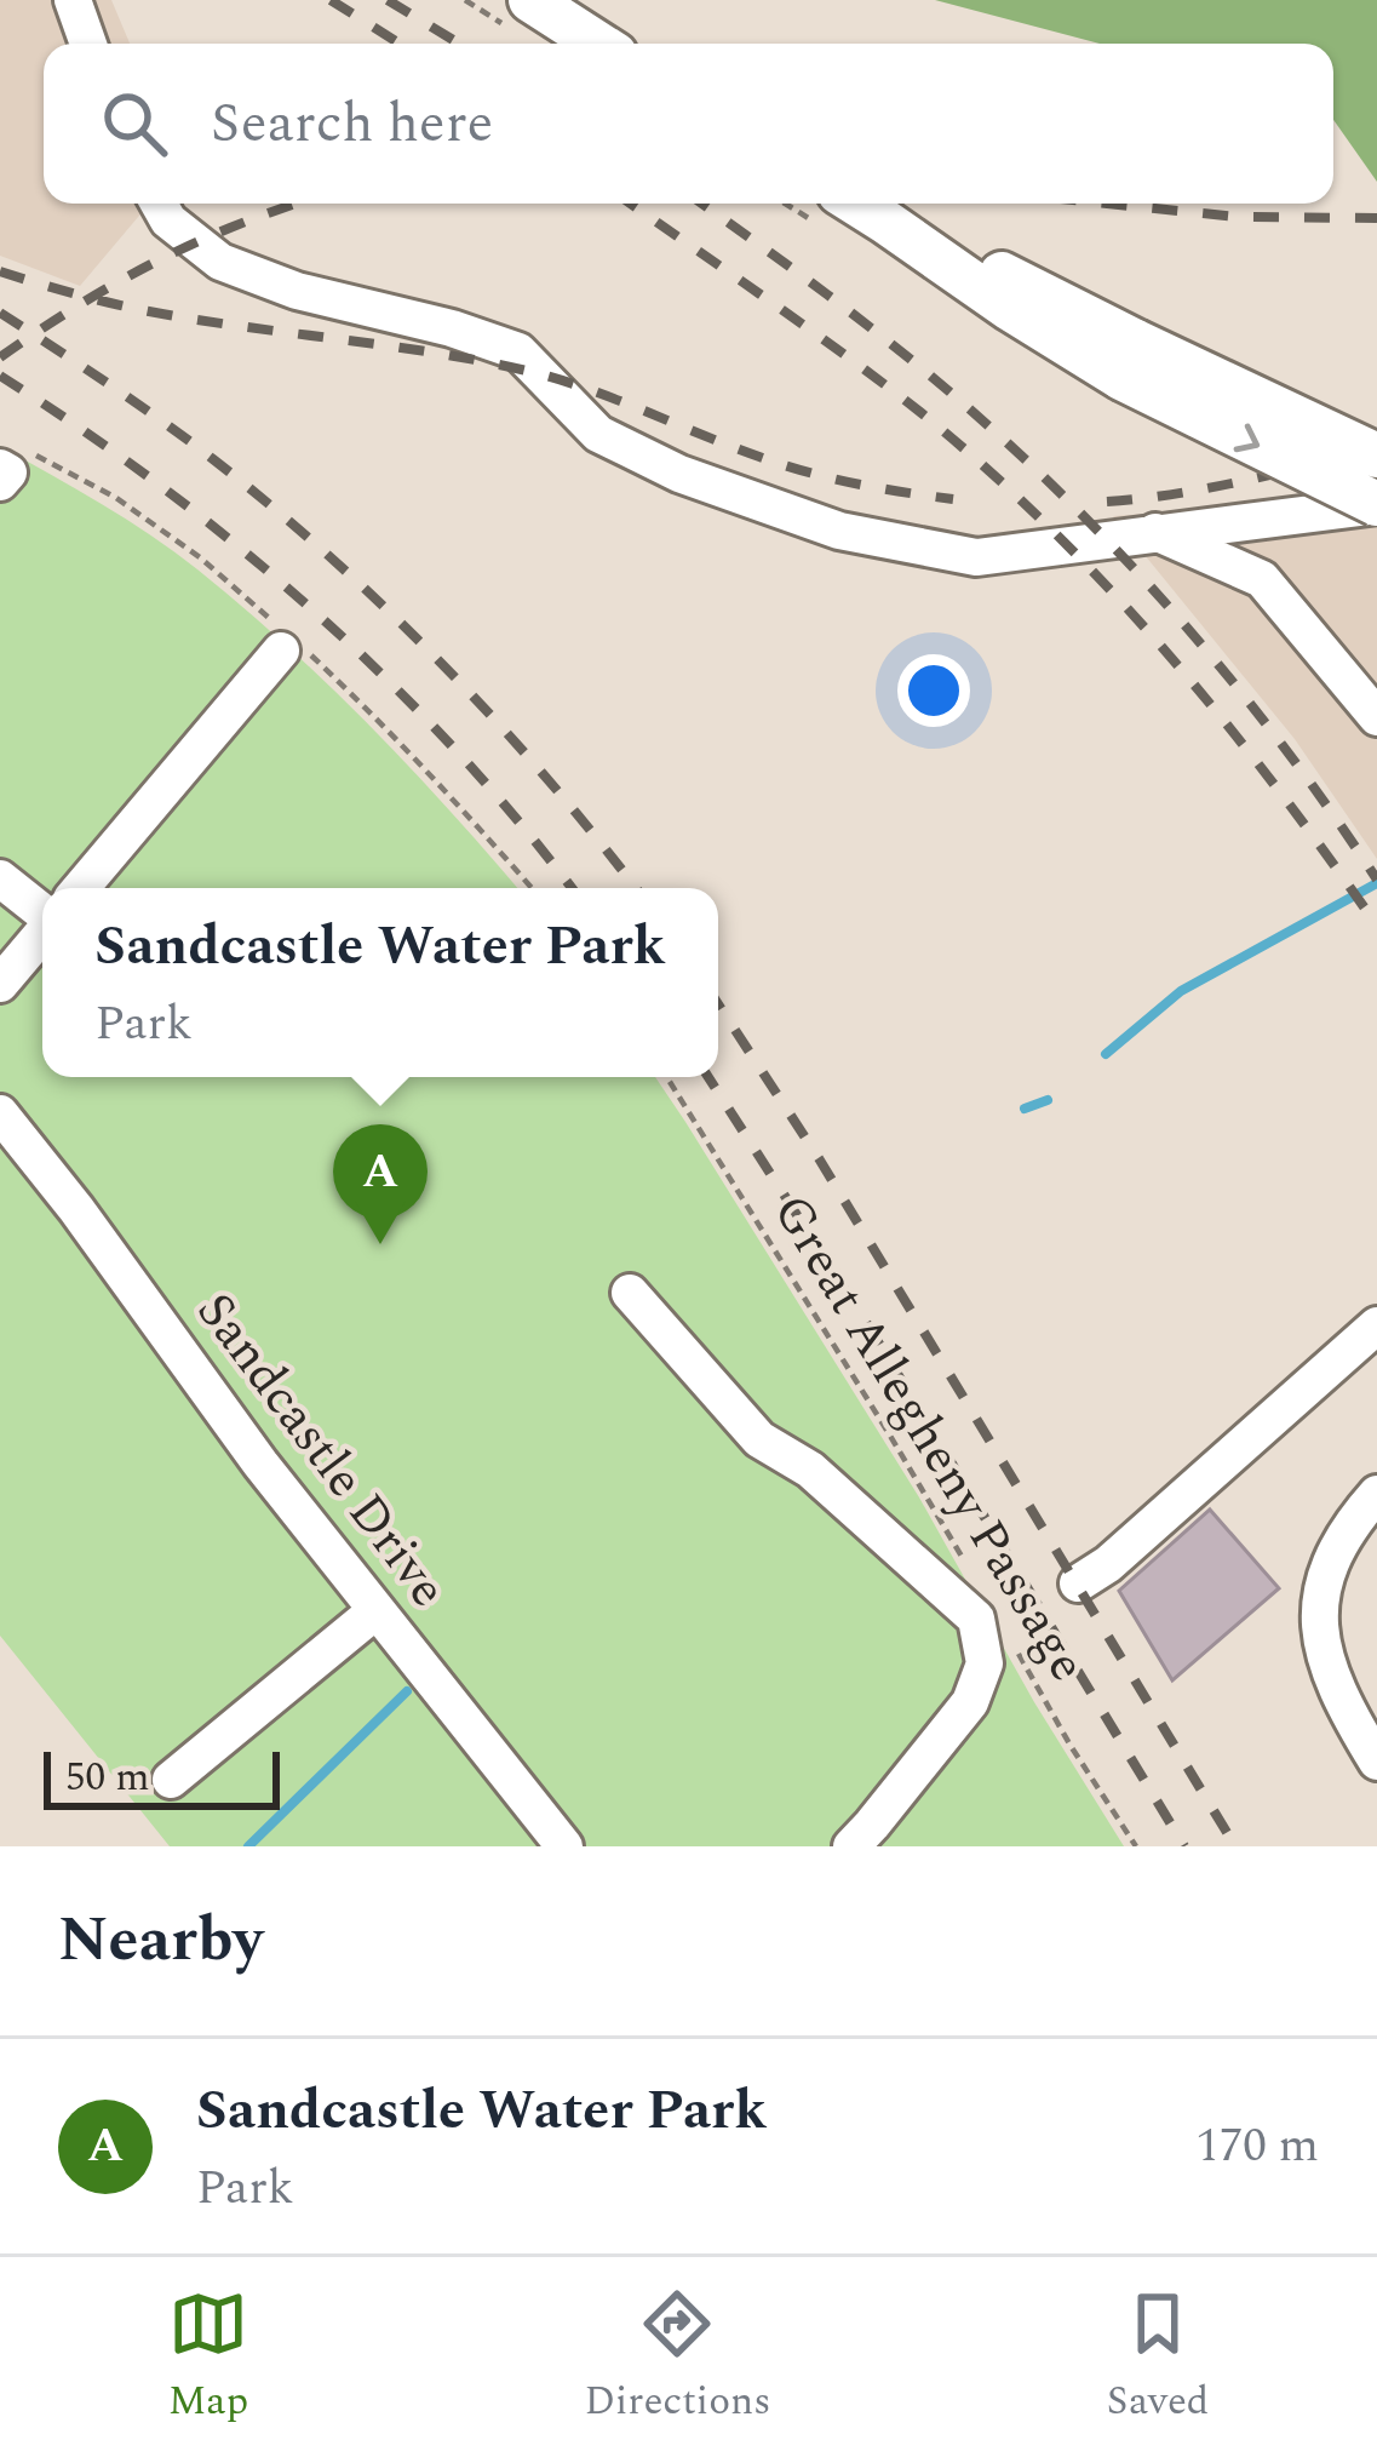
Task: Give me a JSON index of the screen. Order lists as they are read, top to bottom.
{
  "streets": {
    "street": ["Sandcastle Drive"],
    "path": ["Great Allegheny Passage"]
  },
  "scale_bar": "50 m",
  "page": {
    "search": "Search here",
    "popup": ["Sandcastle Water Park", "Park"],
    "pins": "A",
    "scale": "50 m",
    "heading": "Nearby",
    "list": [
      {
        "mark": "A",
        "name": "Sandcastle Water Park",
        "note": "Park",
        "value": "170 m"
      }
    ],
    "nav": ["Map", "Directions", "Saved"]
  }
}
